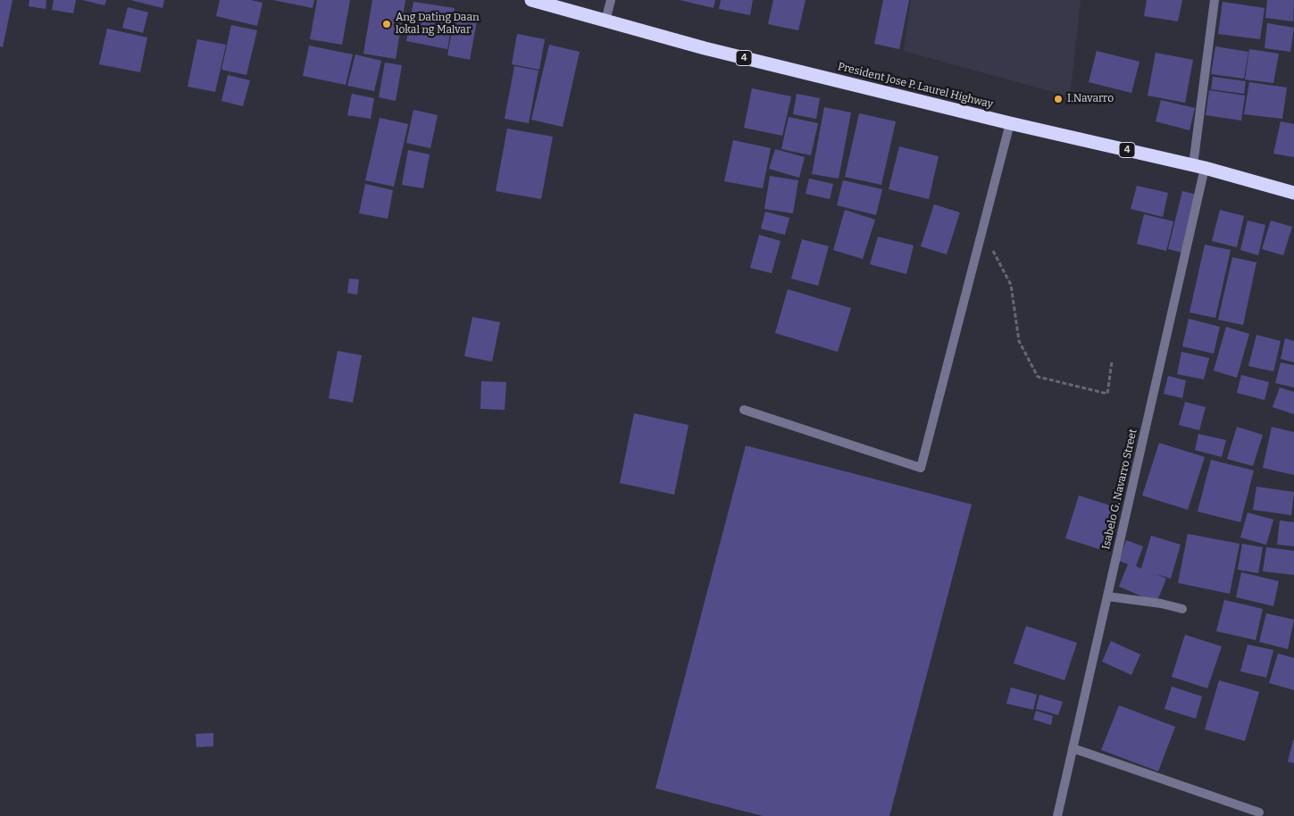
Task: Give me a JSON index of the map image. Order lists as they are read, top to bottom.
{
  "streets": {
    "highway": ["4", "President Jose P. Laurel Highway"],
    "street": ["Isabelo G. Navarro Street"]
  },
  "crossings": [
    ["President Jose P. Laurel Highway", "Isabelo G. Navarro Street"]
  ],
  "places": ["Ang Dating Daan lokal ng Malvar", "I.Navarro"]
}
